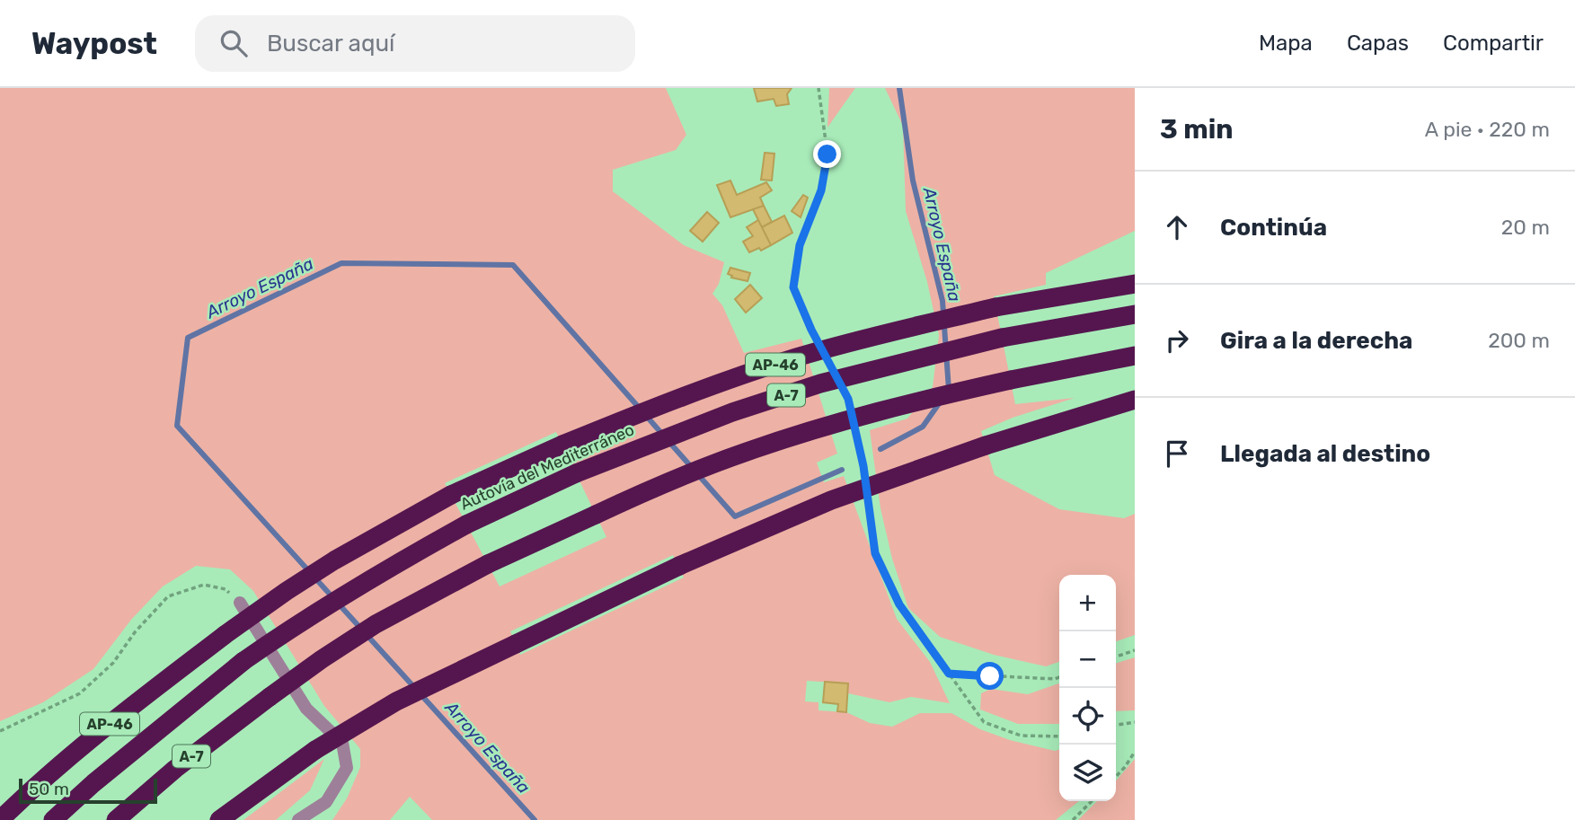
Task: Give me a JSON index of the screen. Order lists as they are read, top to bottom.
{
  "streets": {
    "highway": ["AP-46", "A-7", "Autovía del Mediterráneo"]
  },
  "water": ["Arroyo España"],
  "scale_bar": "50 m",
  "page": {
    "header": "Waypost",
    "search": "Buscar aquí",
    "nav": ["Mapa", "Capas", "Compartir"],
    "heading": ["3 min", "A pie · 220 m"],
    "list": [
      ["Continúa", "20 m"],
      ["Gira a la derecha", "200 m"],
      "Llegada al destino"
    ],
    "map_buttons": ["+", "−"],
    "scale": "50 m"
  }
}
